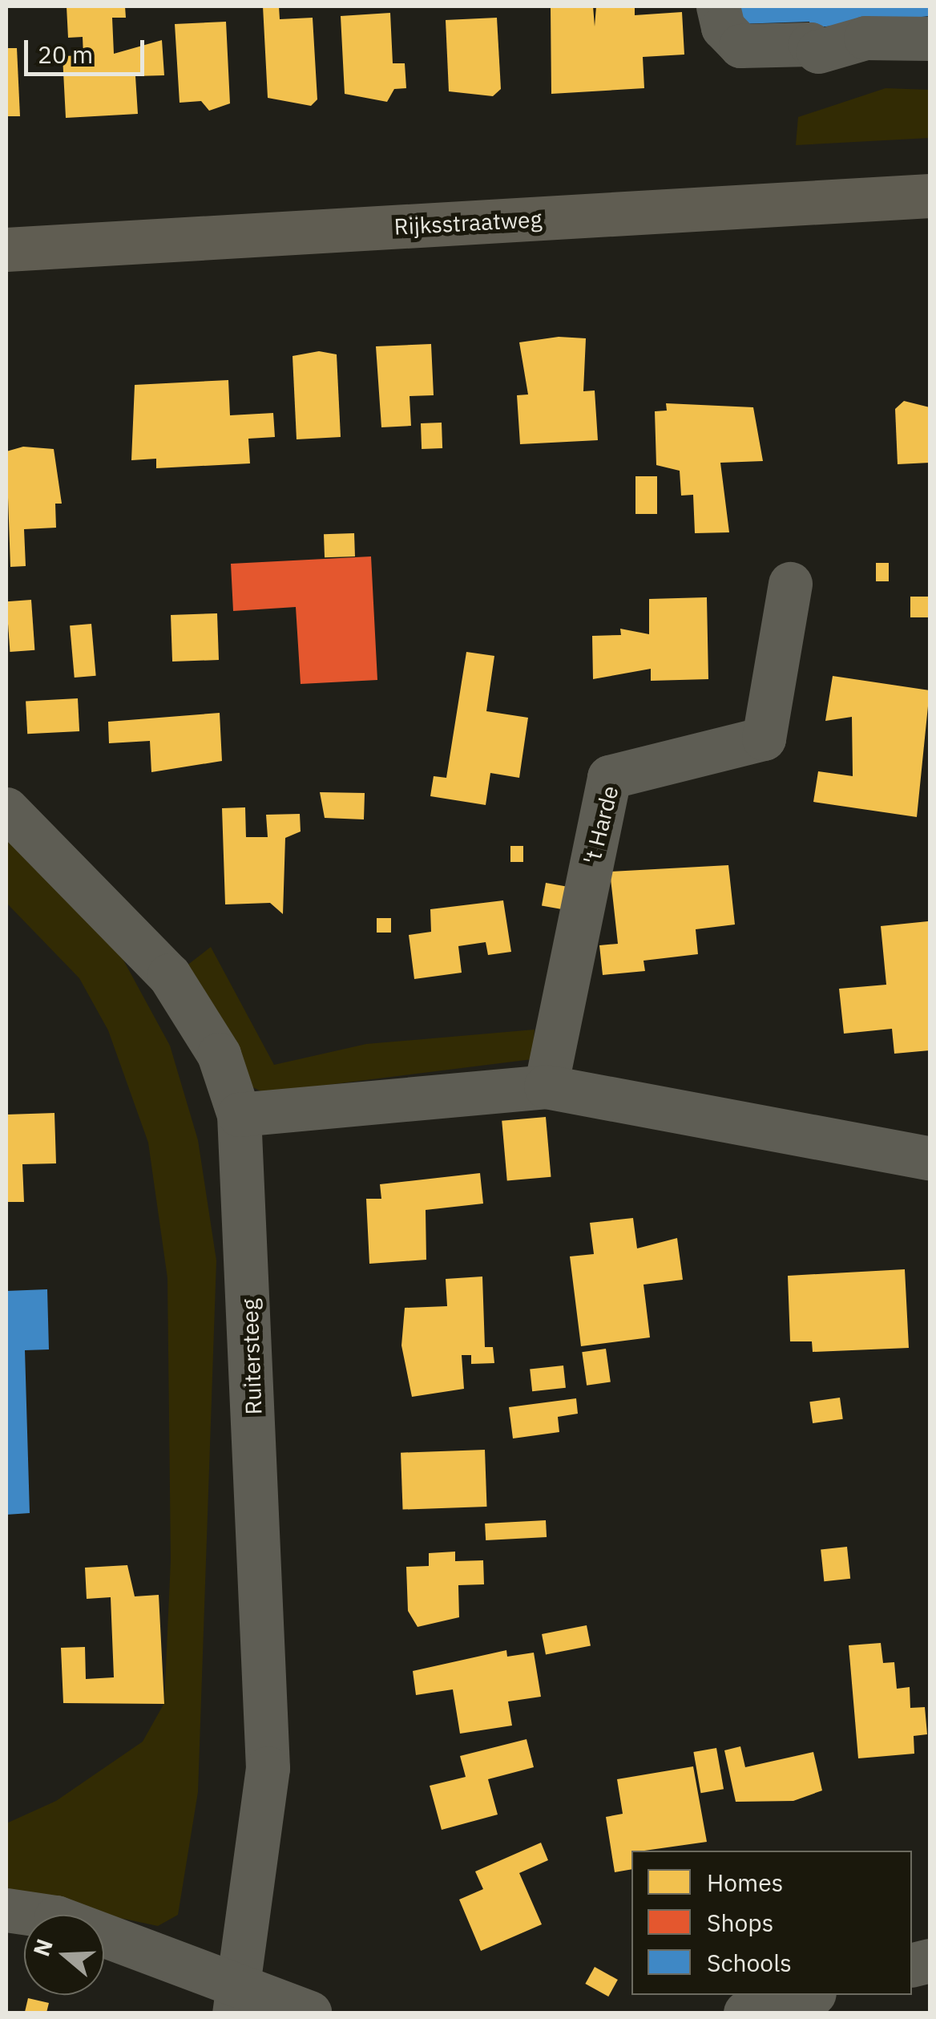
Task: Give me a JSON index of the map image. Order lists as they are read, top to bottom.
{
  "streets": {
    "main road": ["Rijksstraatweg"],
    "street": ["'t Harde", "Ruitersteeg"]
  },
  "legend": ["Homes", "Shops", "Schools"],
  "scale_bar": "20 m",
  "north": "left"
}
